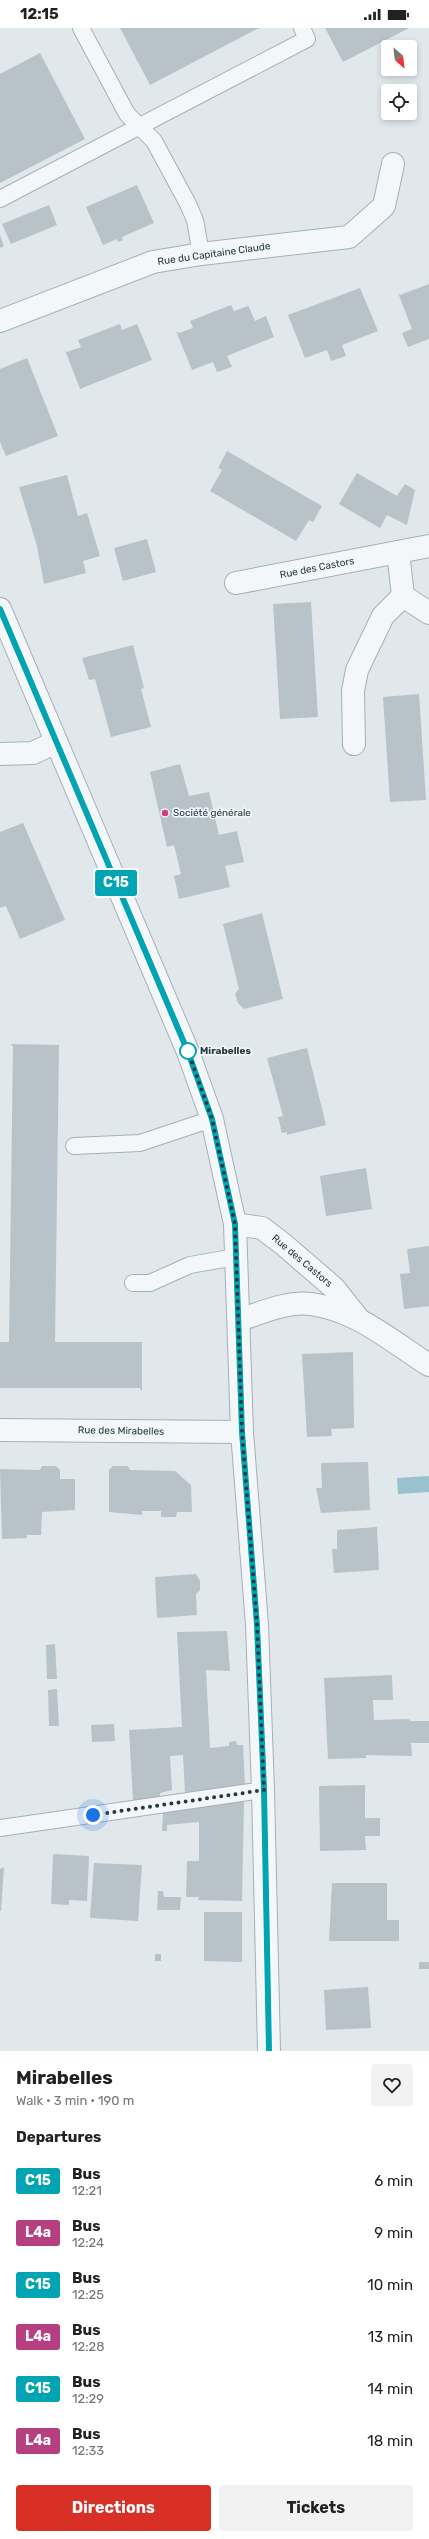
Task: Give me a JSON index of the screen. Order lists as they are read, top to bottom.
{
  "streets": {
    "street": ["Rue du Capitaine Claude", "Rue des Castors", "Rue des Mirabelles"]
  },
  "places": ["Société générale", "Mirabelles"],
  "lines": ["bus line C15"],
  "north": "bottom right",
  "page": {
    "status": "12:15",
    "on_map": "C15",
    "heading": [
      ["Mirabelles", "Walk · 3 min · 190 m"],
      "Departures"
    ],
    "list": [
      {
        "mark": "C15",
        "name": "Bus",
        "note": "12:21",
        "value": "6 min"
      },
      {
        "mark": "L4a",
        "name": "Bus",
        "note": "12:24",
        "value": "9 min"
      },
      {
        "mark": "C15",
        "name": "Bus",
        "note": "12:25",
        "value": "10 min"
      },
      {
        "mark": "L4a",
        "name": "Bus",
        "note": "12:28",
        "value": "13 min"
      },
      {
        "mark": "C15",
        "name": "Bus",
        "note": "12:29",
        "value": "14 min"
      },
      {
        "mark": "L4a",
        "name": "Bus",
        "note": "12:33",
        "value": "18 min"
      }
    ],
    "buttons": ["Directions", "Tickets"]
  }
}
